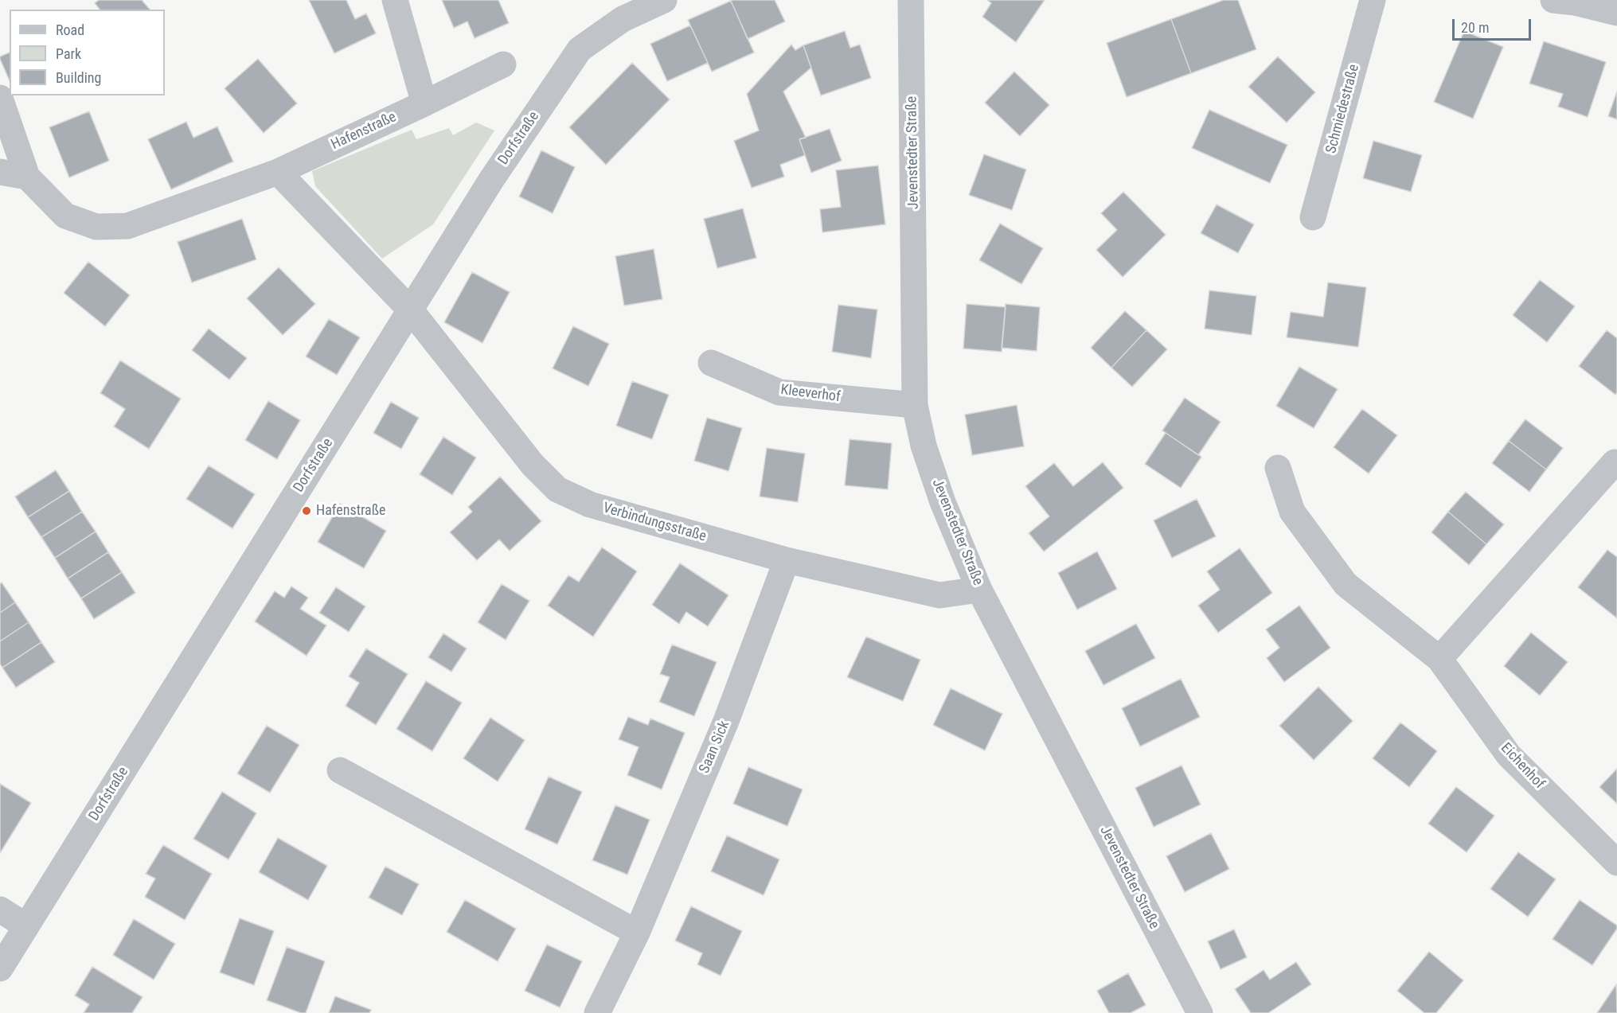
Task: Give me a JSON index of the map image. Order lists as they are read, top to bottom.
{
  "streets": {
    "street": [
      "Schmiedestraße",
      "Hafenstraße",
      "Dorfstraße",
      "Jevenstedter Straße",
      "Kleeverhof",
      "Verbindungsstraße",
      "Saan Sick",
      "Eichenhof"
    ]
  },
  "crossings": [
    ["Dorfstraße", "Verbindungsstraße"],
    ["Jevenstedter Straße", "Kleeverhof"],
    ["Jevenstedter Straße", "Verbindungsstraße"],
    ["Verbindungsstraße", "Saan Sick"]
  ],
  "places": ["Hafenstraße"],
  "legend": ["Road", "Park", "Building"],
  "scale_bar": "20 m"
}
